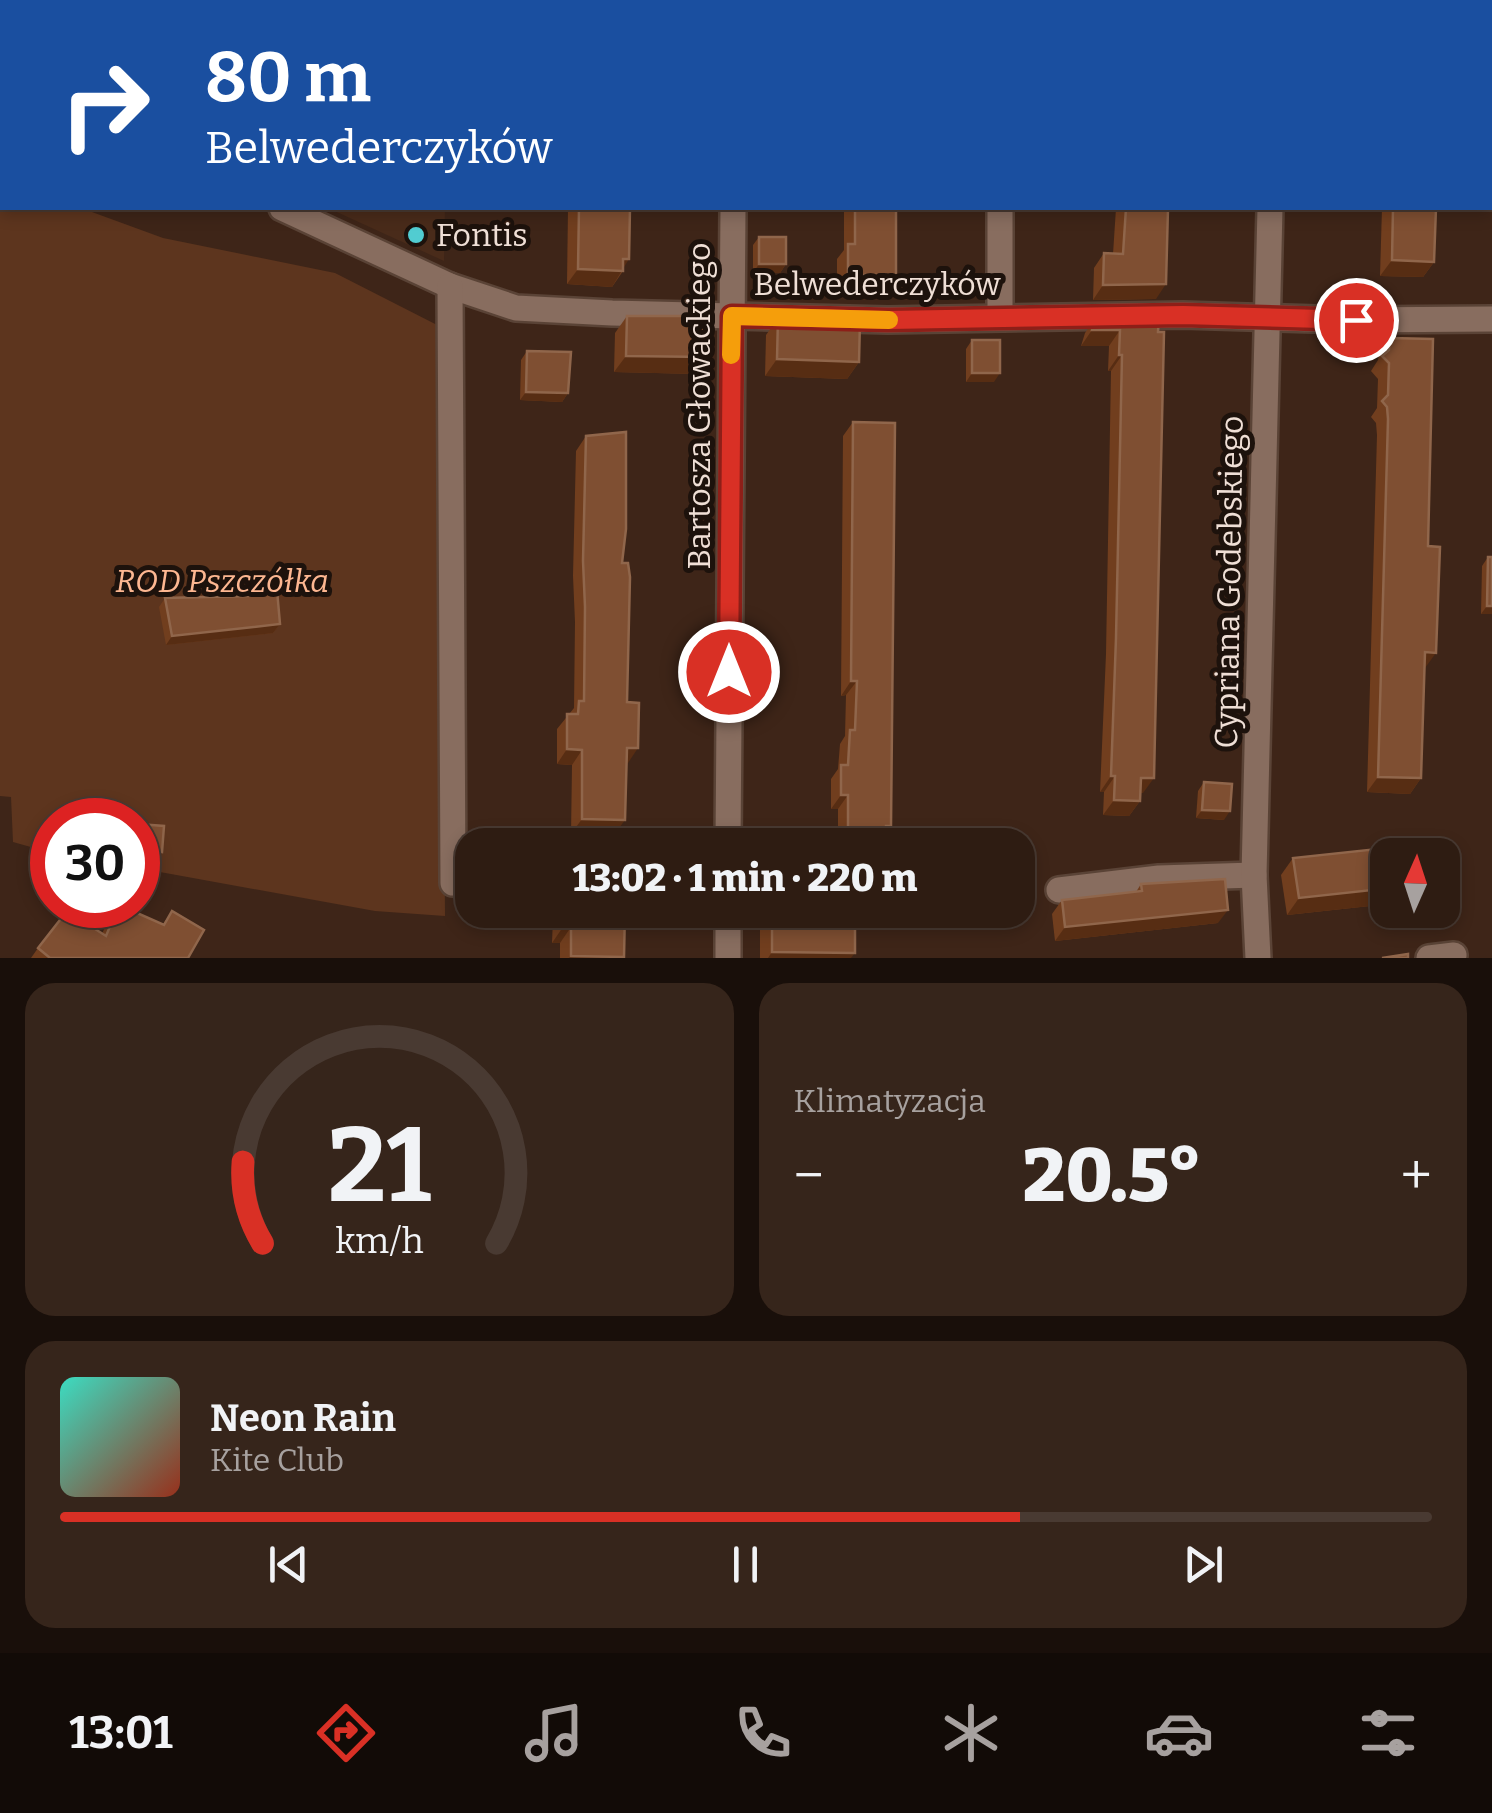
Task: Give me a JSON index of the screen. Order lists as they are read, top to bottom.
{
  "streets": {
    "street": ["Belwederczyków", "Bartosza Głowackiego", "Cypriana Godebskiego"]
  },
  "crossings": [
    ["Belwederczyków", "Bartosza Głowackiego"],
    ["Belwederczyków", "Cypriana Godebskiego"]
  ],
  "parks": ["ROD Pszczółka"],
  "places": ["Fontis"],
  "north": "top",
  "page": {
    "turn": ["80 m", "Belwederczyków"],
    "limit": "30",
    "trip": "13:02 · 1 min · 220 m",
    "tile": "Klimatyzacja",
    "heat": ["−", "20.5°", "+"],
    "song": ["Neon Rain", "Kite Club"],
    "tabs": "13:01",
    "gauge": ["21", "km/h"]
  }
}
